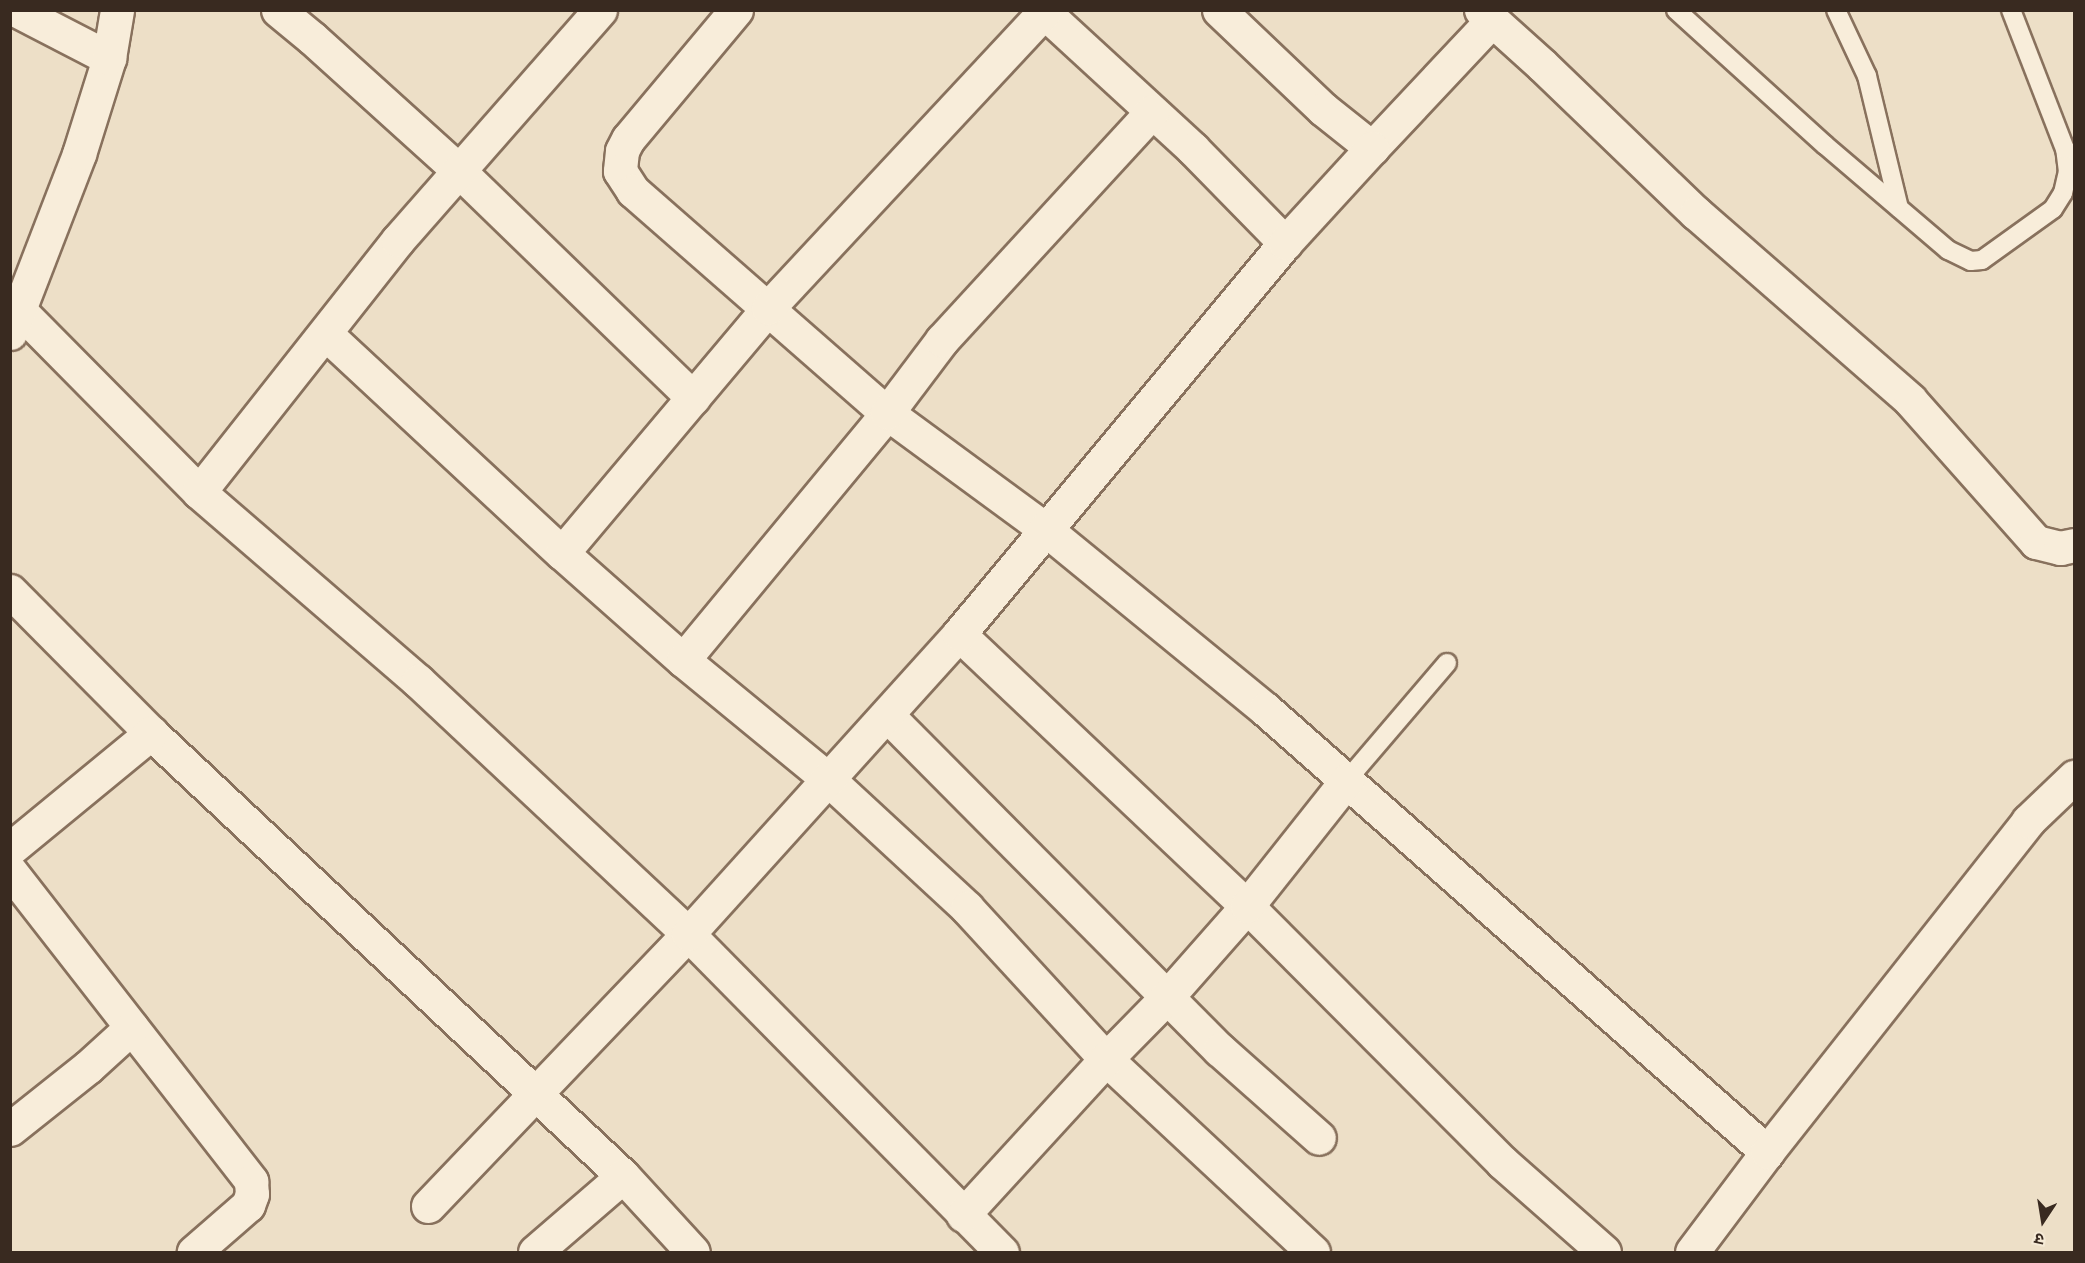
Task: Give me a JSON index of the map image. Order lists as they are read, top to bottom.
{
  "north": "bottom"
}
